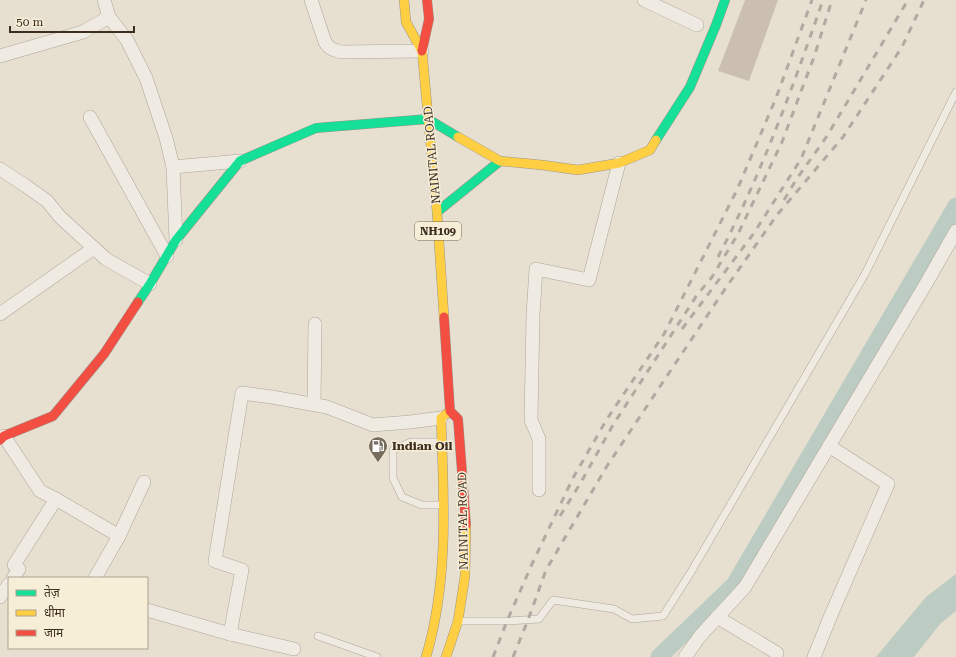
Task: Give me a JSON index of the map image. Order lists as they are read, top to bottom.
{
  "streets": {
    "main road": ["NAINITAL ROAD", "NH109"]
  },
  "places": {
    "fuel station": ["Indian Oil"]
  },
  "legend": ["तेज़", "धीमा", "जाम"],
  "scale_bar": "50 m"
}
